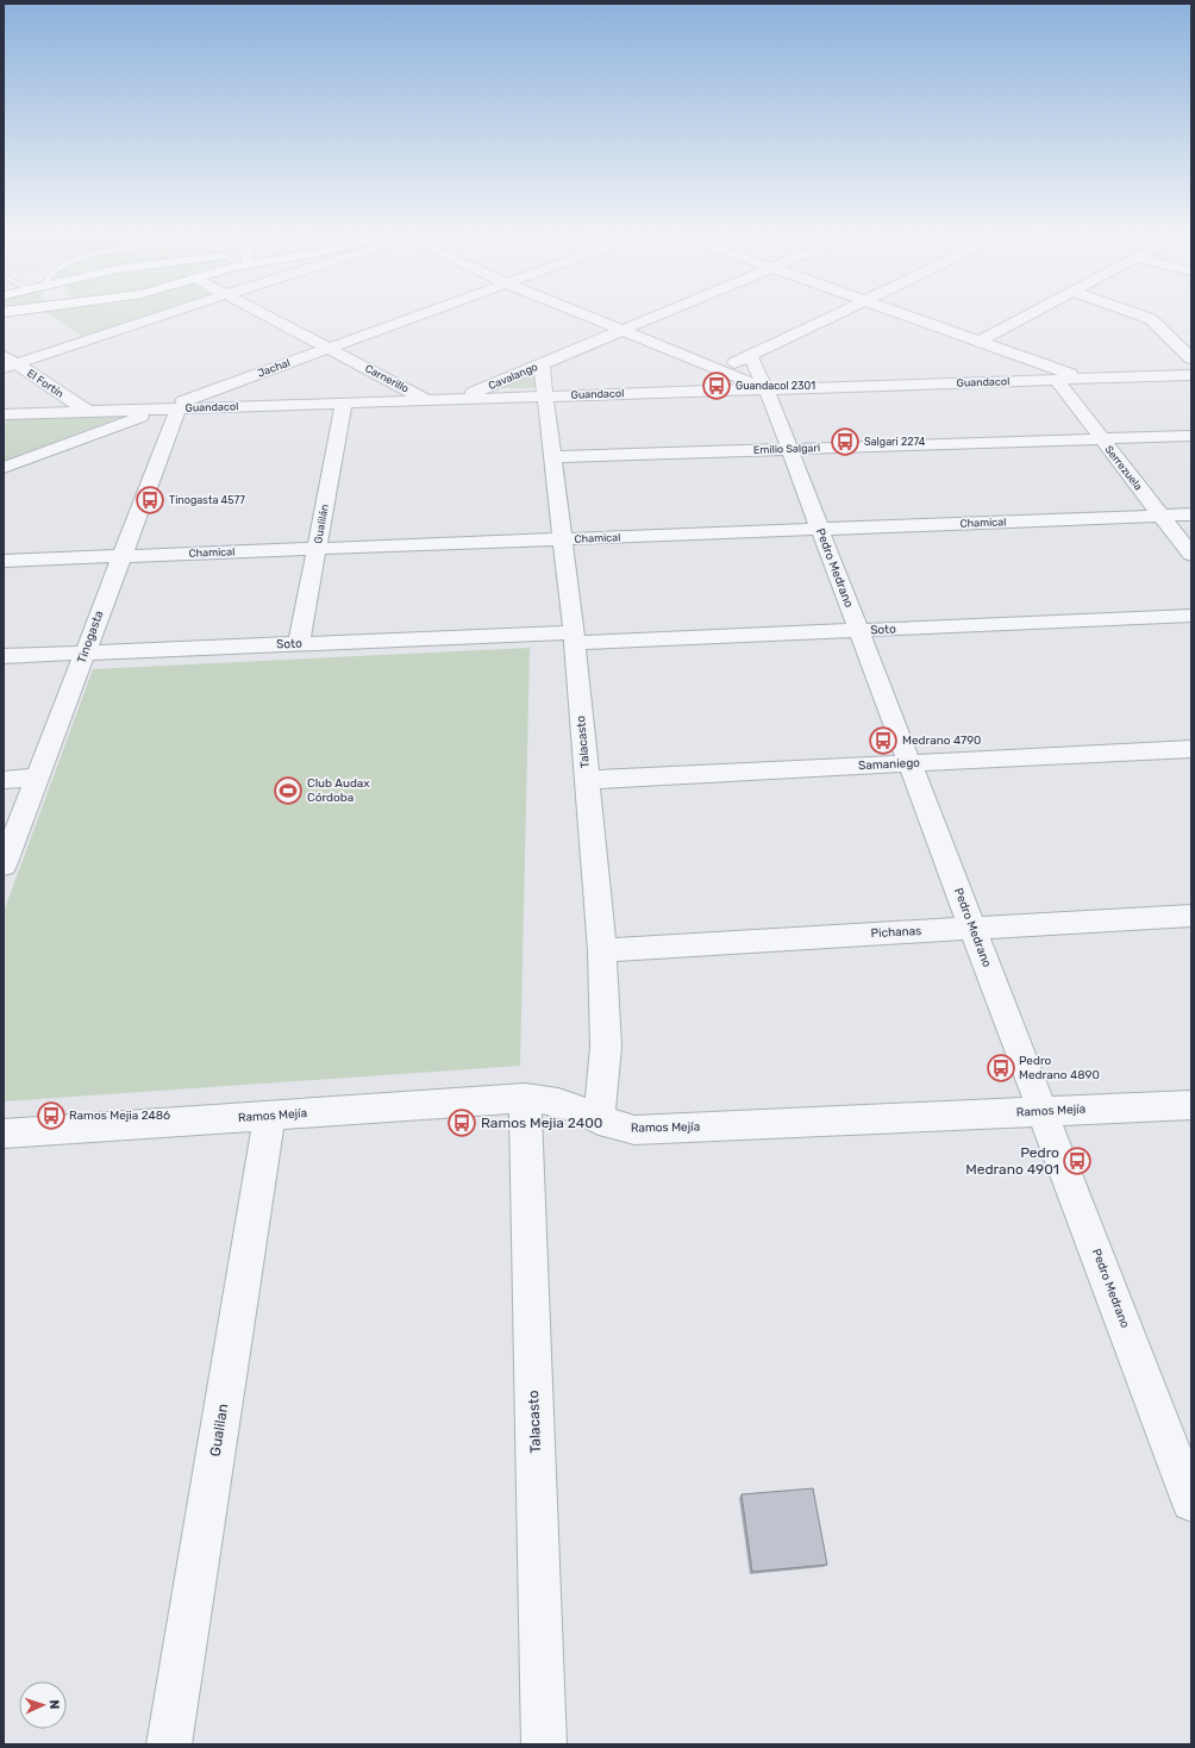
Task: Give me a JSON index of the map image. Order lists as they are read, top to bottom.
{
  "streets": {
    "street": [
      "Jachal",
      "Cavalango",
      "Carnerillo",
      "Guandacol",
      "El Fortín",
      "Emilio Salgari",
      "Serrezuela",
      "Chamical",
      "Gualilán",
      "Pedro Medrano",
      "Soto",
      "Tinogasta",
      "Talacasto",
      "Samaniego",
      "Pichanas",
      "Ramos Mejía",
      "Gualilan"
    ]
  },
  "crossings": [
    ["Jachal", "Carnerillo"],
    ["Jachal", "Guandacol"],
    ["Jachal", "Tinogasta"],
    ["Cavalango", "Guandacol"],
    ["Cavalango", "Talacasto"],
    ["Carnerillo", "Guandacol"],
    ["Guandacol", "El Fortín"],
    ["Guandacol", "Serrezuela"],
    ["Guandacol", "Gualilán"],
    ["Guandacol", "Pedro Medrano"],
    ["Guandacol", "Tinogasta"],
    ["Guandacol", "Talacasto"],
    ["Emilio Salgari", "Serrezuela"],
    ["Emilio Salgari", "Pedro Medrano"],
    ["Emilio Salgari", "Talacasto"],
    ["Serrezuela", "Chamical"],
    ["Chamical", "Gualilán"],
    ["Chamical", "Pedro Medrano"],
    ["Chamical", "Tinogasta"],
    ["Chamical", "Talacasto"],
    ["Gualilán", "Soto"],
    ["Pedro Medrano", "Soto"],
    ["Pedro Medrano", "Samaniego"],
    ["Pedro Medrano", "Pichanas"],
    ["Pedro Medrano", "Ramos Mejía"],
    ["Soto", "Tinogasta"],
    ["Soto", "Talacasto"],
    ["Talacasto", "Samaniego"],
    ["Talacasto", "Pichanas"],
    ["Talacasto", "Ramos Mejía"],
    ["Ramos Mejía", "Gualilan"]
  ],
  "places": {
    "bus stop": [
      "Guandacol 2301",
      "Salgari 2274",
      "Tinogasta 4577",
      "Medrano 4790",
      "Pedro Medrano 4890",
      "Ramos Mejia 2486",
      "Ramos Mejia 2400",
      "Pedro Medrano 4901"
    ],
    "sports": ["Club Audax Córdoba"]
  },
  "north": "right"
}
